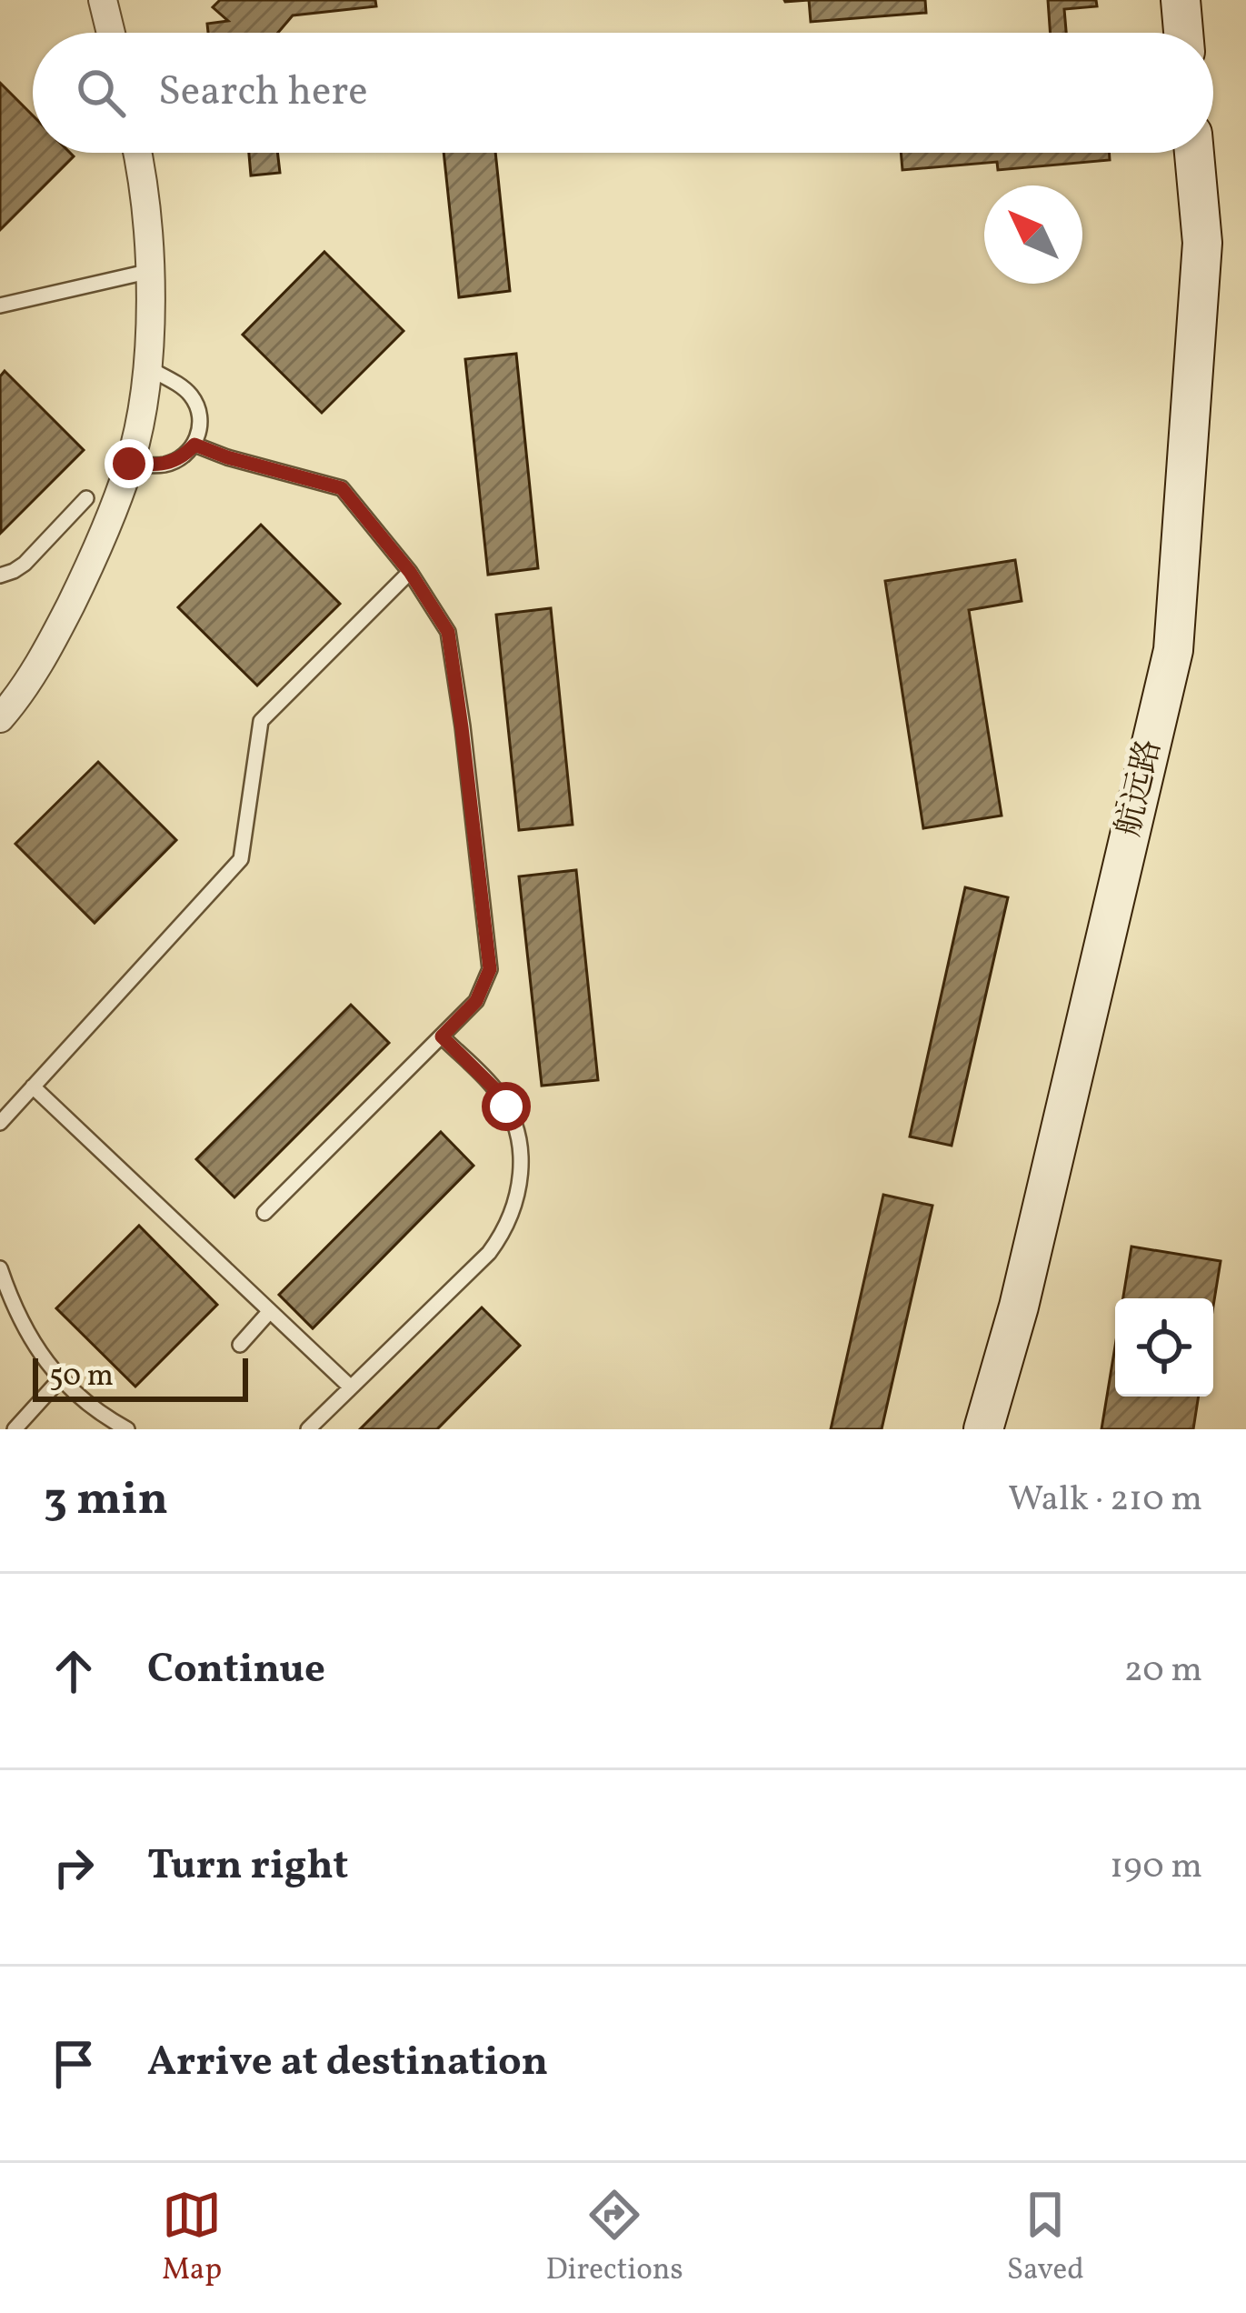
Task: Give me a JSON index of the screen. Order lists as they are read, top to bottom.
{
  "streets": {
    "street": ["航远路"]
  },
  "scale_bar": "50 m",
  "north": "top left",
  "page": {
    "search": "Search here",
    "scale": "50 m",
    "heading": ["3 min", "Walk · 210 m"],
    "list": [
      ["Continue", "20 m"],
      ["Turn right", "190 m"],
      "Arrive at destination"
    ],
    "nav": ["Map", "Directions", "Saved"]
  }
}
